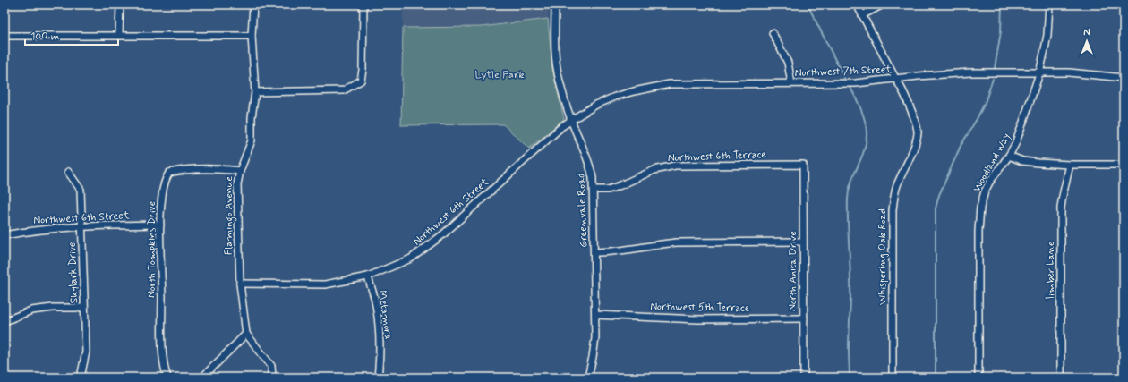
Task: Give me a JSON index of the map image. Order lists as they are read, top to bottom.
{
  "streets": {
    "street": [
      "Northwest 7th Street",
      "Northwest 6th Terrace",
      "Woodland Way",
      "Greenvale Road",
      "Northwest 6th Street",
      "Flamingo Avenue",
      "North Tompkins Drive",
      "Whispering Oak Road",
      "North Anita Drive",
      "Timber Lane",
      "Skylark Drive",
      "Northwest 5th Terrace",
      "Metamora"
    ]
  },
  "crossings": [
    ["Northwest 7th Street", "Woodland Way"],
    ["Northwest 7th Street", "Greenvale Road"],
    ["Northwest 7th Street", "Northwest 6th Street"],
    ["Northwest 7th Street", "Whispering Oak Road"],
    ["Northwest 6th Terrace", "Greenvale Road"],
    ["Northwest 6th Terrace", "North Anita Drive"],
    ["Greenvale Road", "Northwest 6th Street"],
    ["Greenvale Road", "Northwest 5th Terrace"],
    ["Northwest 6th Street", "Flamingo Avenue"],
    ["Northwest 6th Street", "North Tompkins Drive"],
    ["Northwest 6th Street", "Skylark Drive"],
    ["Northwest 6th Street", "Metamora"],
    ["Flamingo Avenue", "North Tompkins Drive"],
    ["North Anita Drive", "Northwest 5th Terrace"]
  ],
  "parks": ["Lytle Park"],
  "scale_bar": "100 m",
  "north": "top"
}
